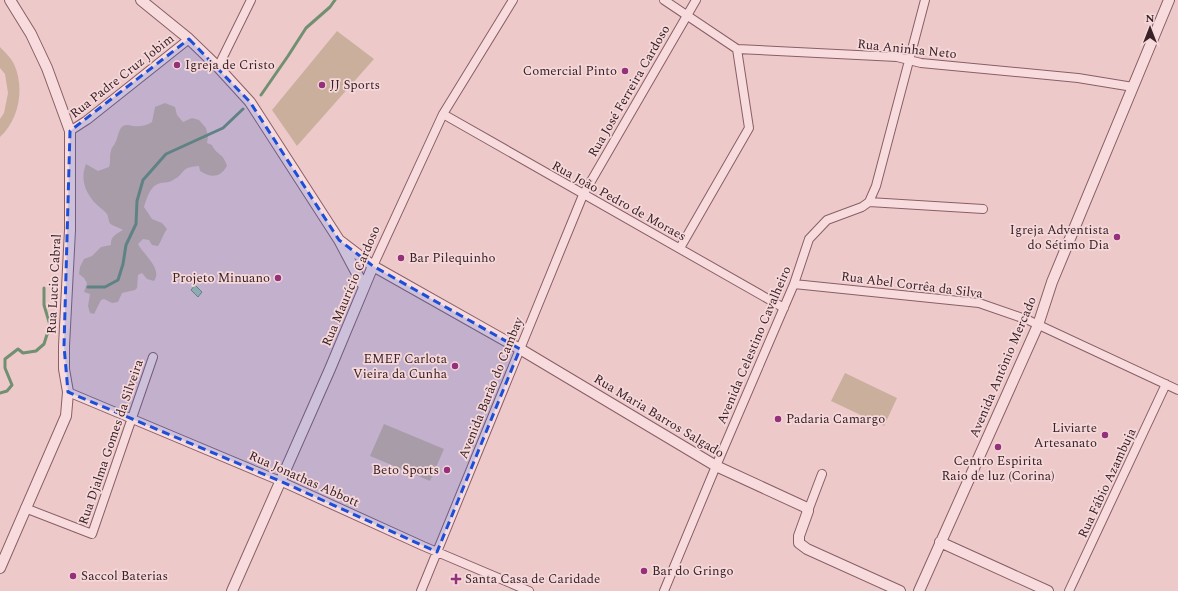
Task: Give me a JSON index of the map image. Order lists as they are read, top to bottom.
{
  "streets": {
    "street": [
      "Rua Aninha Neto",
      "Rua Padre Cruz Jobim",
      "Rua José Ferreira Cardoso",
      "Rua João Pedro de Moraes",
      "Rua Lucio Cabral",
      "Rua Abel Corrêa da Silva",
      "Rua Maurício Cardoso",
      "Avenida Celestino Cavalheiro",
      "Avenida Antônio Mercado",
      "Avenida Barão do Cambay",
      "Rua Maria Barros Salgado",
      "Rua Djalma Gomes da Silveira",
      "Rua Jonathas Abbott",
      "Rua Fábio Azambuja"
    ]
  },
  "crossings": [
    ["Rua Aninha Neto", "Avenida Antônio Mercado"],
    ["Rua Padre Cruz Jobim", "Rua Lucio Cabral"],
    ["Rua José Ferreira Cardoso", "Rua João Pedro de Moraes"],
    ["Rua José Ferreira Cardoso", "Avenida Barão do Cambay"],
    ["Rua João Pedro de Moraes", "Rua Maurício Cardoso"],
    ["Rua João Pedro de Moraes", "Avenida Celestino Cavalheiro"],
    ["Rua João Pedro de Moraes", "Avenida Barão do Cambay"],
    ["Rua Lucio Cabral", "Rua Djalma Gomes da Silveira"],
    ["Rua Lucio Cabral", "Rua Jonathas Abbott"],
    ["Rua Abel Corrêa da Silva", "Avenida Celestino Cavalheiro"],
    ["Rua Abel Corrêa da Silva", "Avenida Antônio Mercado"],
    ["Rua Abel Corrêa da Silva", "Rua Fábio Azambuja"],
    ["Rua Maurício Cardoso", "Rua Maria Barros Salgado"],
    ["Rua Maurício Cardoso", "Rua Jonathas Abbott"],
    ["Avenida Celestino Cavalheiro", "Rua Maria Barros Salgado"],
    ["Avenida Barão do Cambay", "Rua Maria Barros Salgado"],
    ["Avenida Barão do Cambay", "Rua Jonathas Abbott"],
    ["Rua Djalma Gomes da Silveira", "Rua Jonathas Abbott"]
  ],
  "places": {
    "other": [
      "Igreja de Cristo",
      "Comercial Pinto",
      "JJ Sports",
      "Igreja Adventista do Sétimo Dia",
      "Bar Pilequinho",
      "Projeto Minuano",
      "EMEF Carlota Vieira da Cunha",
      "Padaria Camargo",
      "Liviarte Artesanato",
      "Centro Espirita Raio de luz (Corina)",
      "Beto Sports",
      "Bar do Gringo",
      "Saccol Baterias"
    ],
    "health": ["Santa Casa de Caridade"]
  },
  "north": "top"
}
